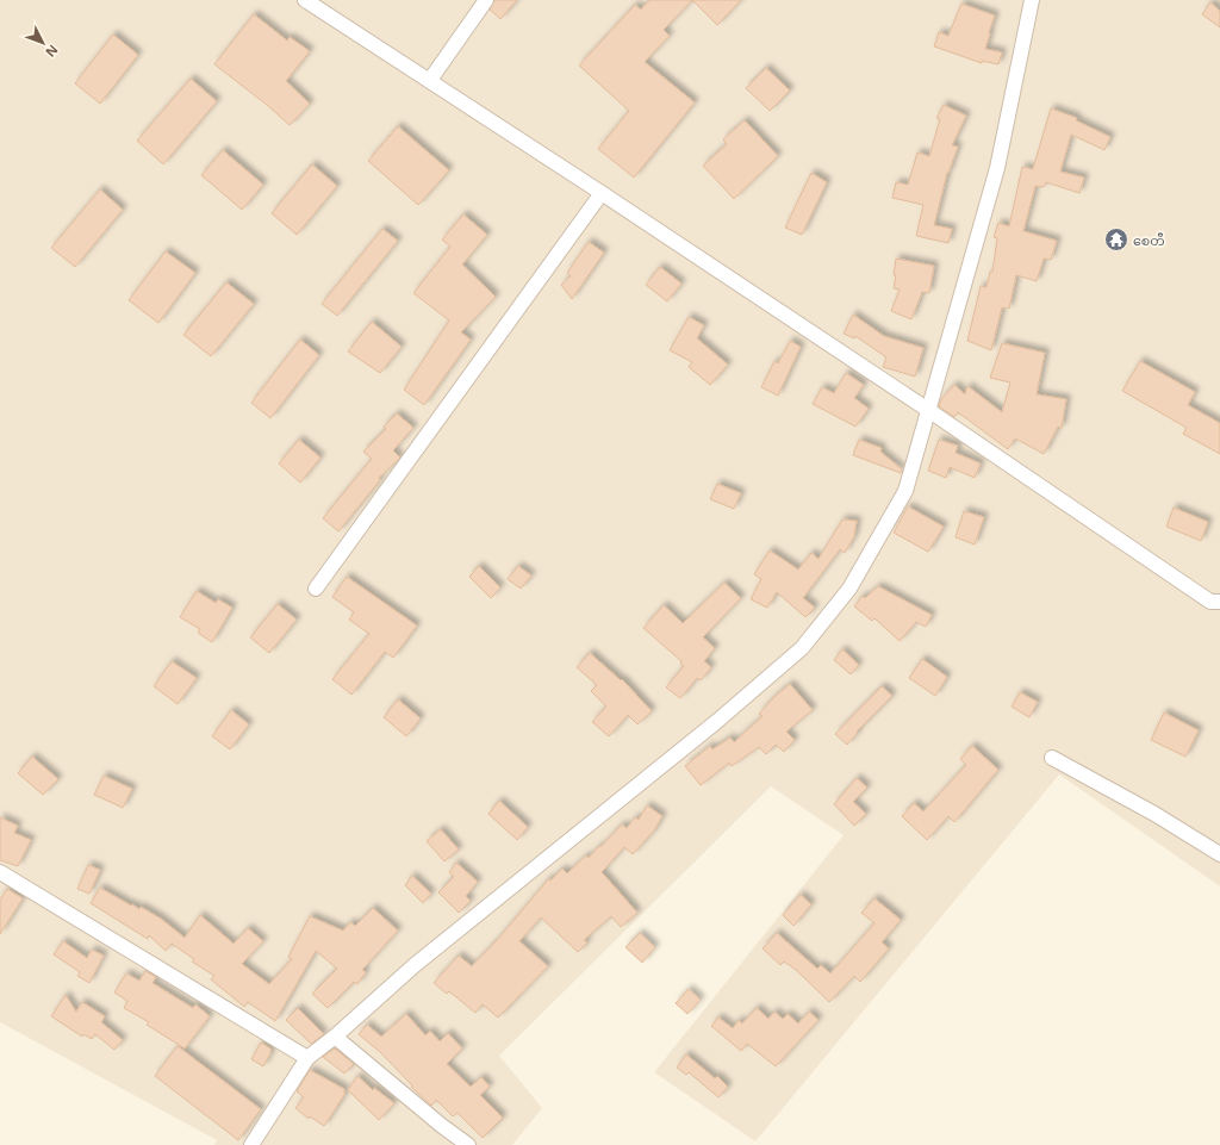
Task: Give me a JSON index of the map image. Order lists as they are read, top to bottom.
{
  "places": {
    "temple": ["စေတီ"]
  },
  "north": "bottom right"
}
